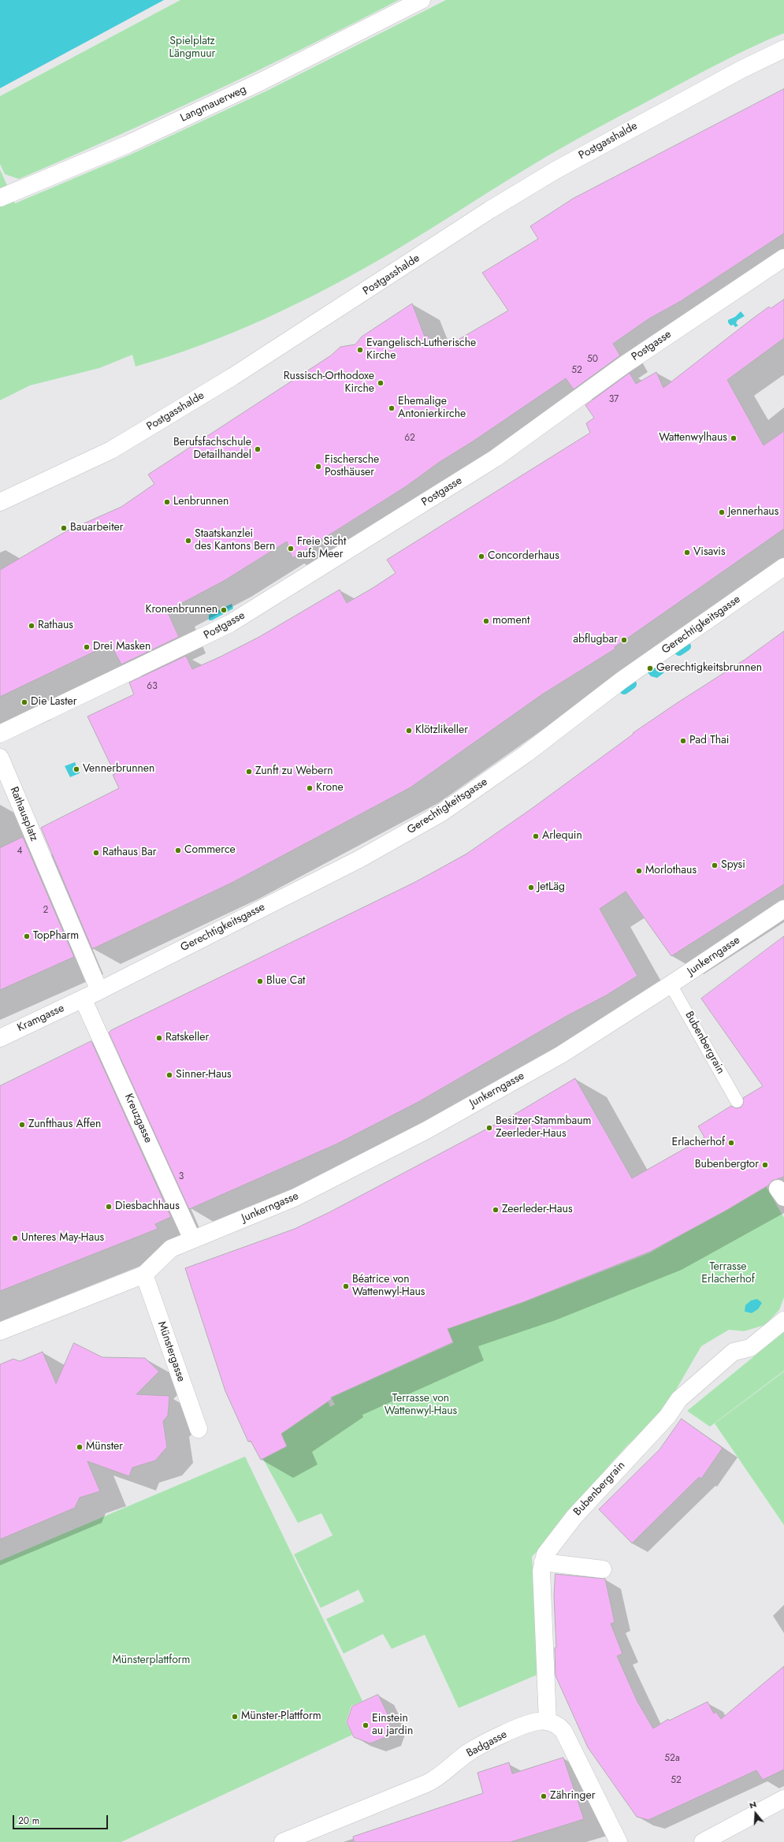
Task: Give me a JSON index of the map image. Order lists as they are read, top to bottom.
{
  "streets": {
    "street": [
      "Langmauerweg",
      "Postgasshalde",
      "Postgasse",
      "Gerechtigkeitsgasse",
      "Rathausplatz",
      "Junkerngasse",
      "Kramgasse",
      "Bubenbergrain",
      "Kreuzgasse",
      "Münstergasse",
      "Badgasse"
    ]
  },
  "crossings": [
    ["Gerechtigkeitsgasse", "Rathausplatz"],
    ["Gerechtigkeitsgasse", "Kramgasse"],
    ["Gerechtigkeitsgasse", "Kreuzgasse"],
    ["Junkerngasse", "Bubenbergrain"],
    ["Junkerngasse", "Kreuzgasse"],
    ["Kramgasse", "Kreuzgasse"],
    ["Bubenbergrain", "Badgasse"]
  ],
  "parks": [
    "Spielplatz Längmuur",
    "Terrasse Erlacherhof",
    "Terrasse von Wattenwyl-Haus",
    "Münsterplattform"
  ],
  "places": [
    "Evangelisch-Lutherische Kirche",
    "Russisch-Orthodoxe Kirche",
    "Ehemalige Antonierkirche",
    "Wattenwylhaus",
    "Berufsfachschule Detailhandel",
    "Fischersche Posthäuser",
    "Lenbrunnen",
    "Jennerhaus",
    "Bauarbeiter",
    "Staatskanzlei des Kantons Bern",
    "Freie Sicht aufs Meer",
    "Visavis",
    "Concorderhaus",
    "Kronenbrunnen",
    "moment",
    "Rathaus",
    "abflugbar",
    "Drei Masken",
    "Gerechtigkeitsbrunnen",
    "Die Laster",
    "Klötzlikeller",
    "Pad Thai",
    "Vennerbrunnen",
    "Zunft zu Webern",
    "Krone",
    "Arlequin",
    "Commerce",
    "Rathaus Bar",
    "Spysi",
    "Morlothaus",
    "JetLäg",
    "TopPharm",
    "Blue Cat",
    "Ratskeller",
    "Sinner-Haus",
    "Zunfthaus Affen",
    "Besitzer-Stammbaum Zeerleder-Haus",
    "Erlacherhof",
    "Bubenbergtor",
    "Diesbachhaus",
    "Zeerleder-Haus",
    "Unteres May-Haus",
    "Béatrice von Wattenwyl-Haus",
    "Münster",
    "Münster-Plattform",
    "Einstein au jardin",
    "Zähringer"
  ],
  "house_numbers": [
    "50",
    "52",
    "37",
    "62",
    "63",
    "4",
    "2",
    "3",
    "52a",
    "52"
  ],
  "scale_bar": "20 m",
  "north": "top"
}
